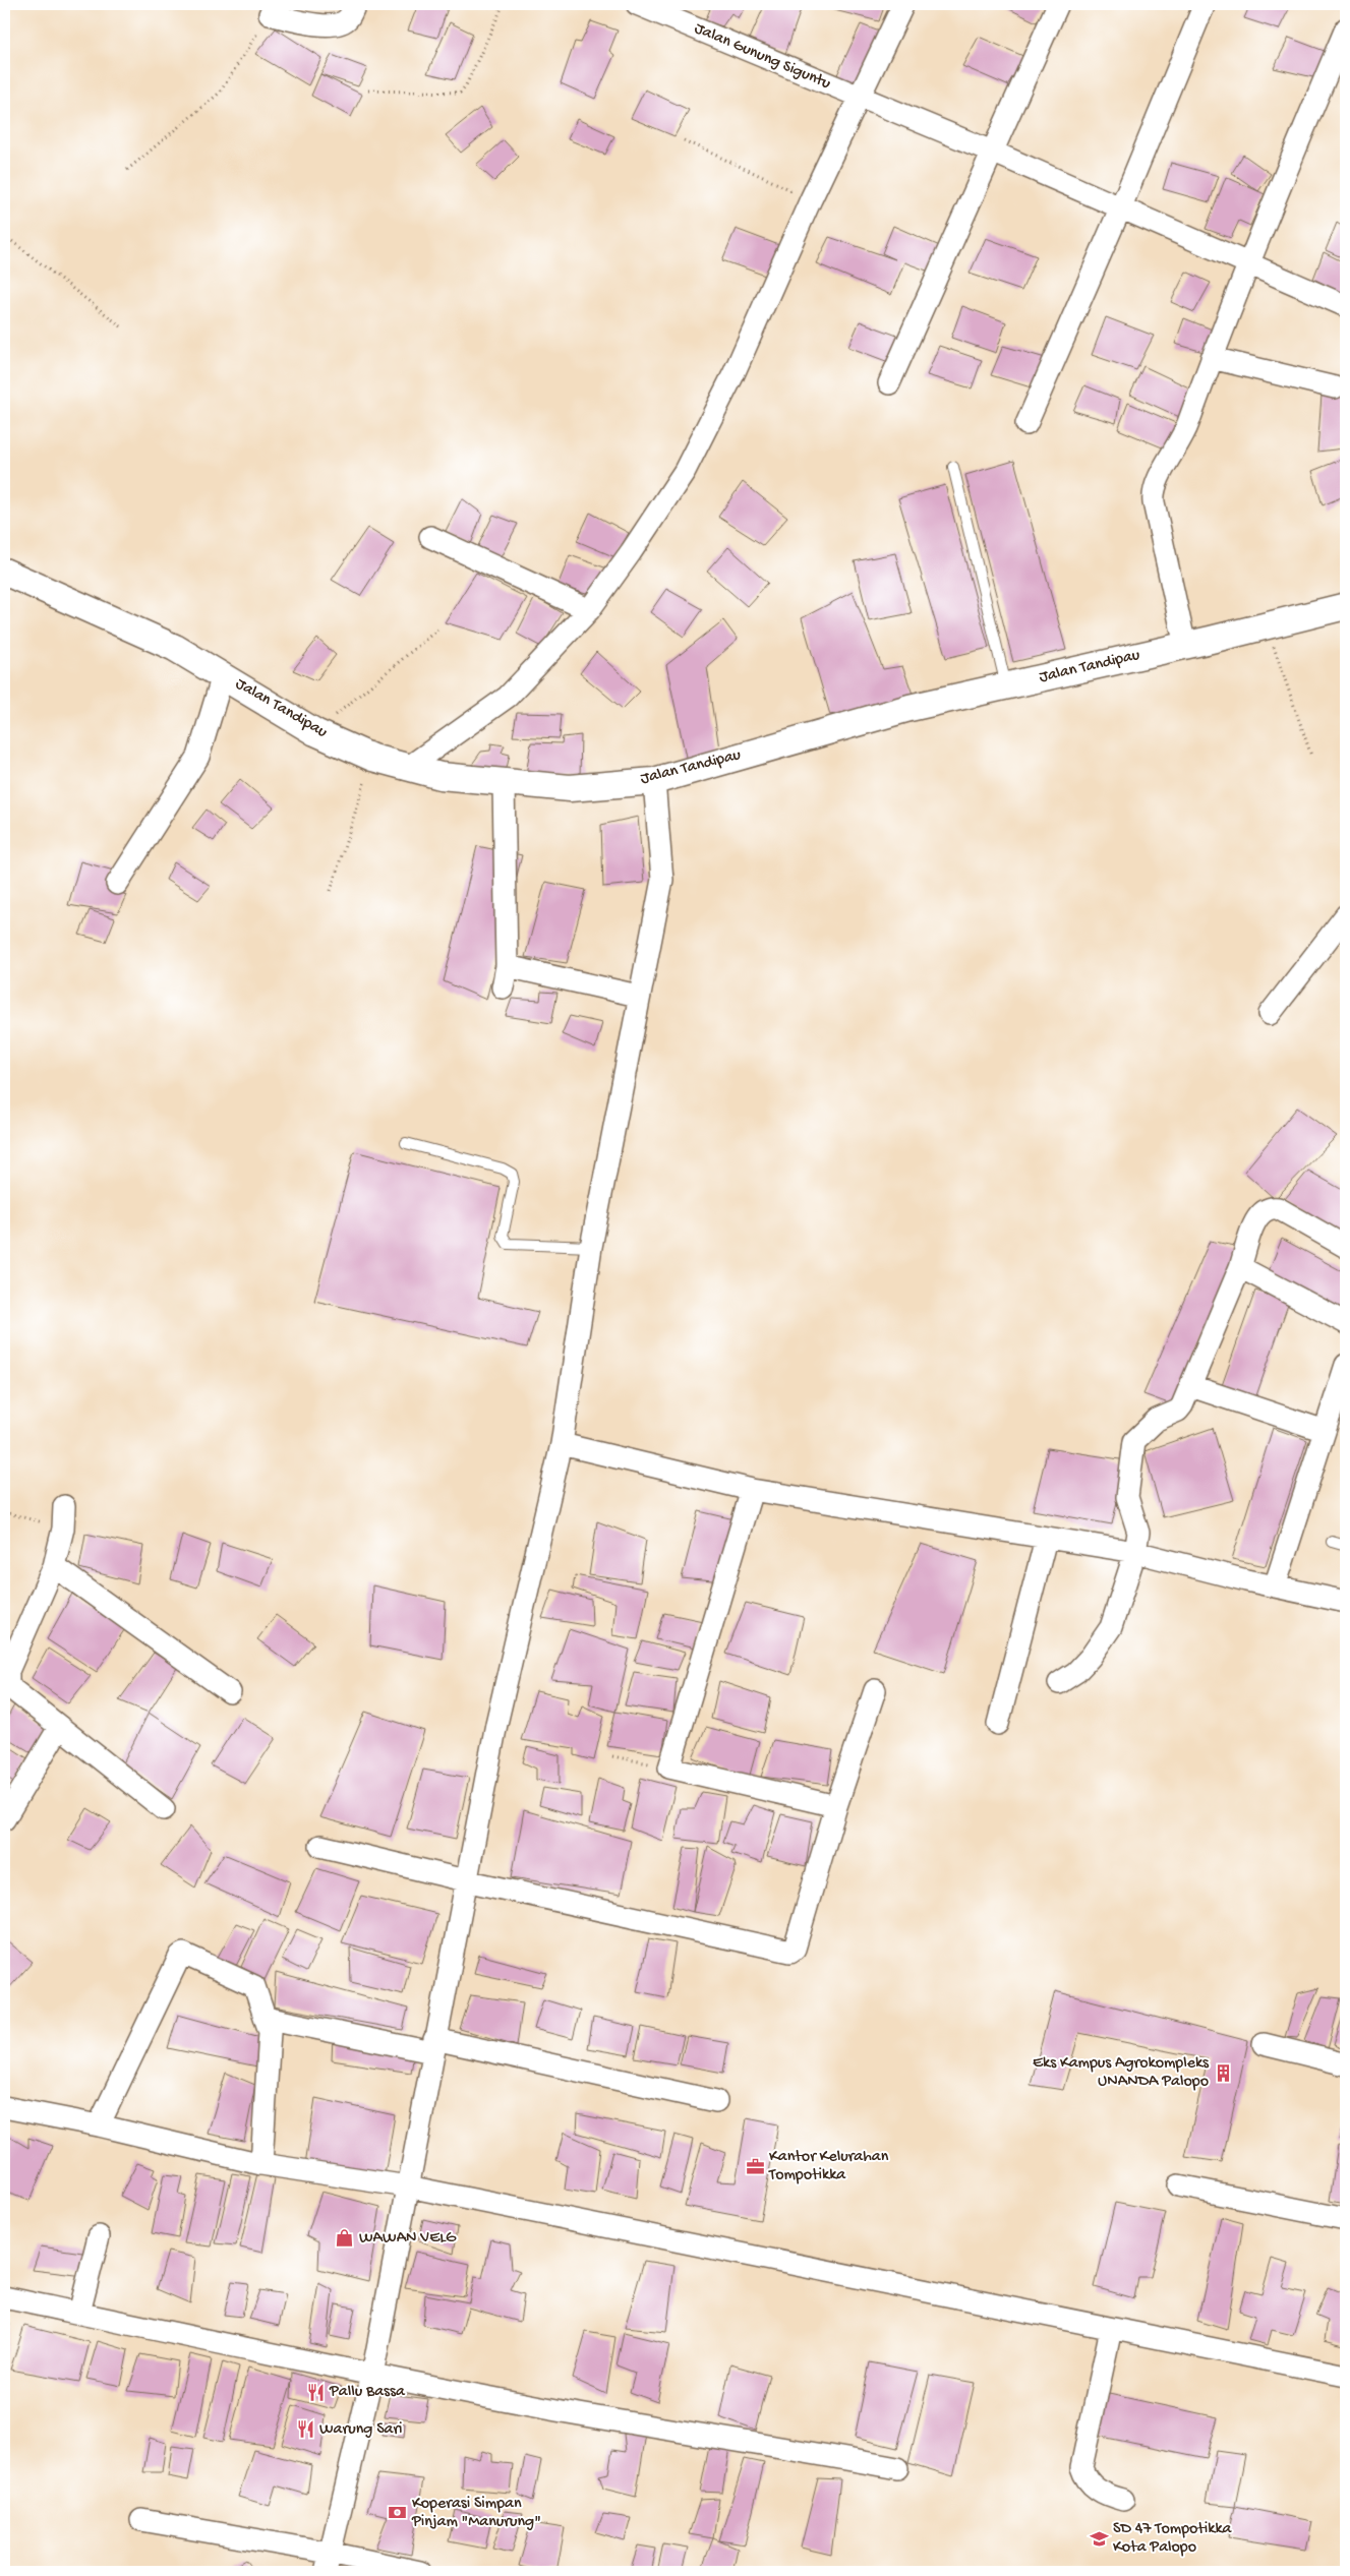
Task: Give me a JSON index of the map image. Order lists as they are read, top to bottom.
{
  "streets": {
    "street": ["Jalan Gunung Siguntu", "Jalan Tandipau"]
  },
  "places": {
    "building": ["Eks Kampus Agrokompleks UNANDA Palopo"],
    "office": ["Kantor Kelurahan Tompotikka"],
    "shop": ["WAWAN VELG"],
    "restaurant": ["Pallu Bassa", "Warung Sari"],
    "bank": ["Koperasi Simpan Pinjam \"Manurung\""],
    "school or university": ["SD 47 Tompotikka Kota Palopo"]
  }
}
